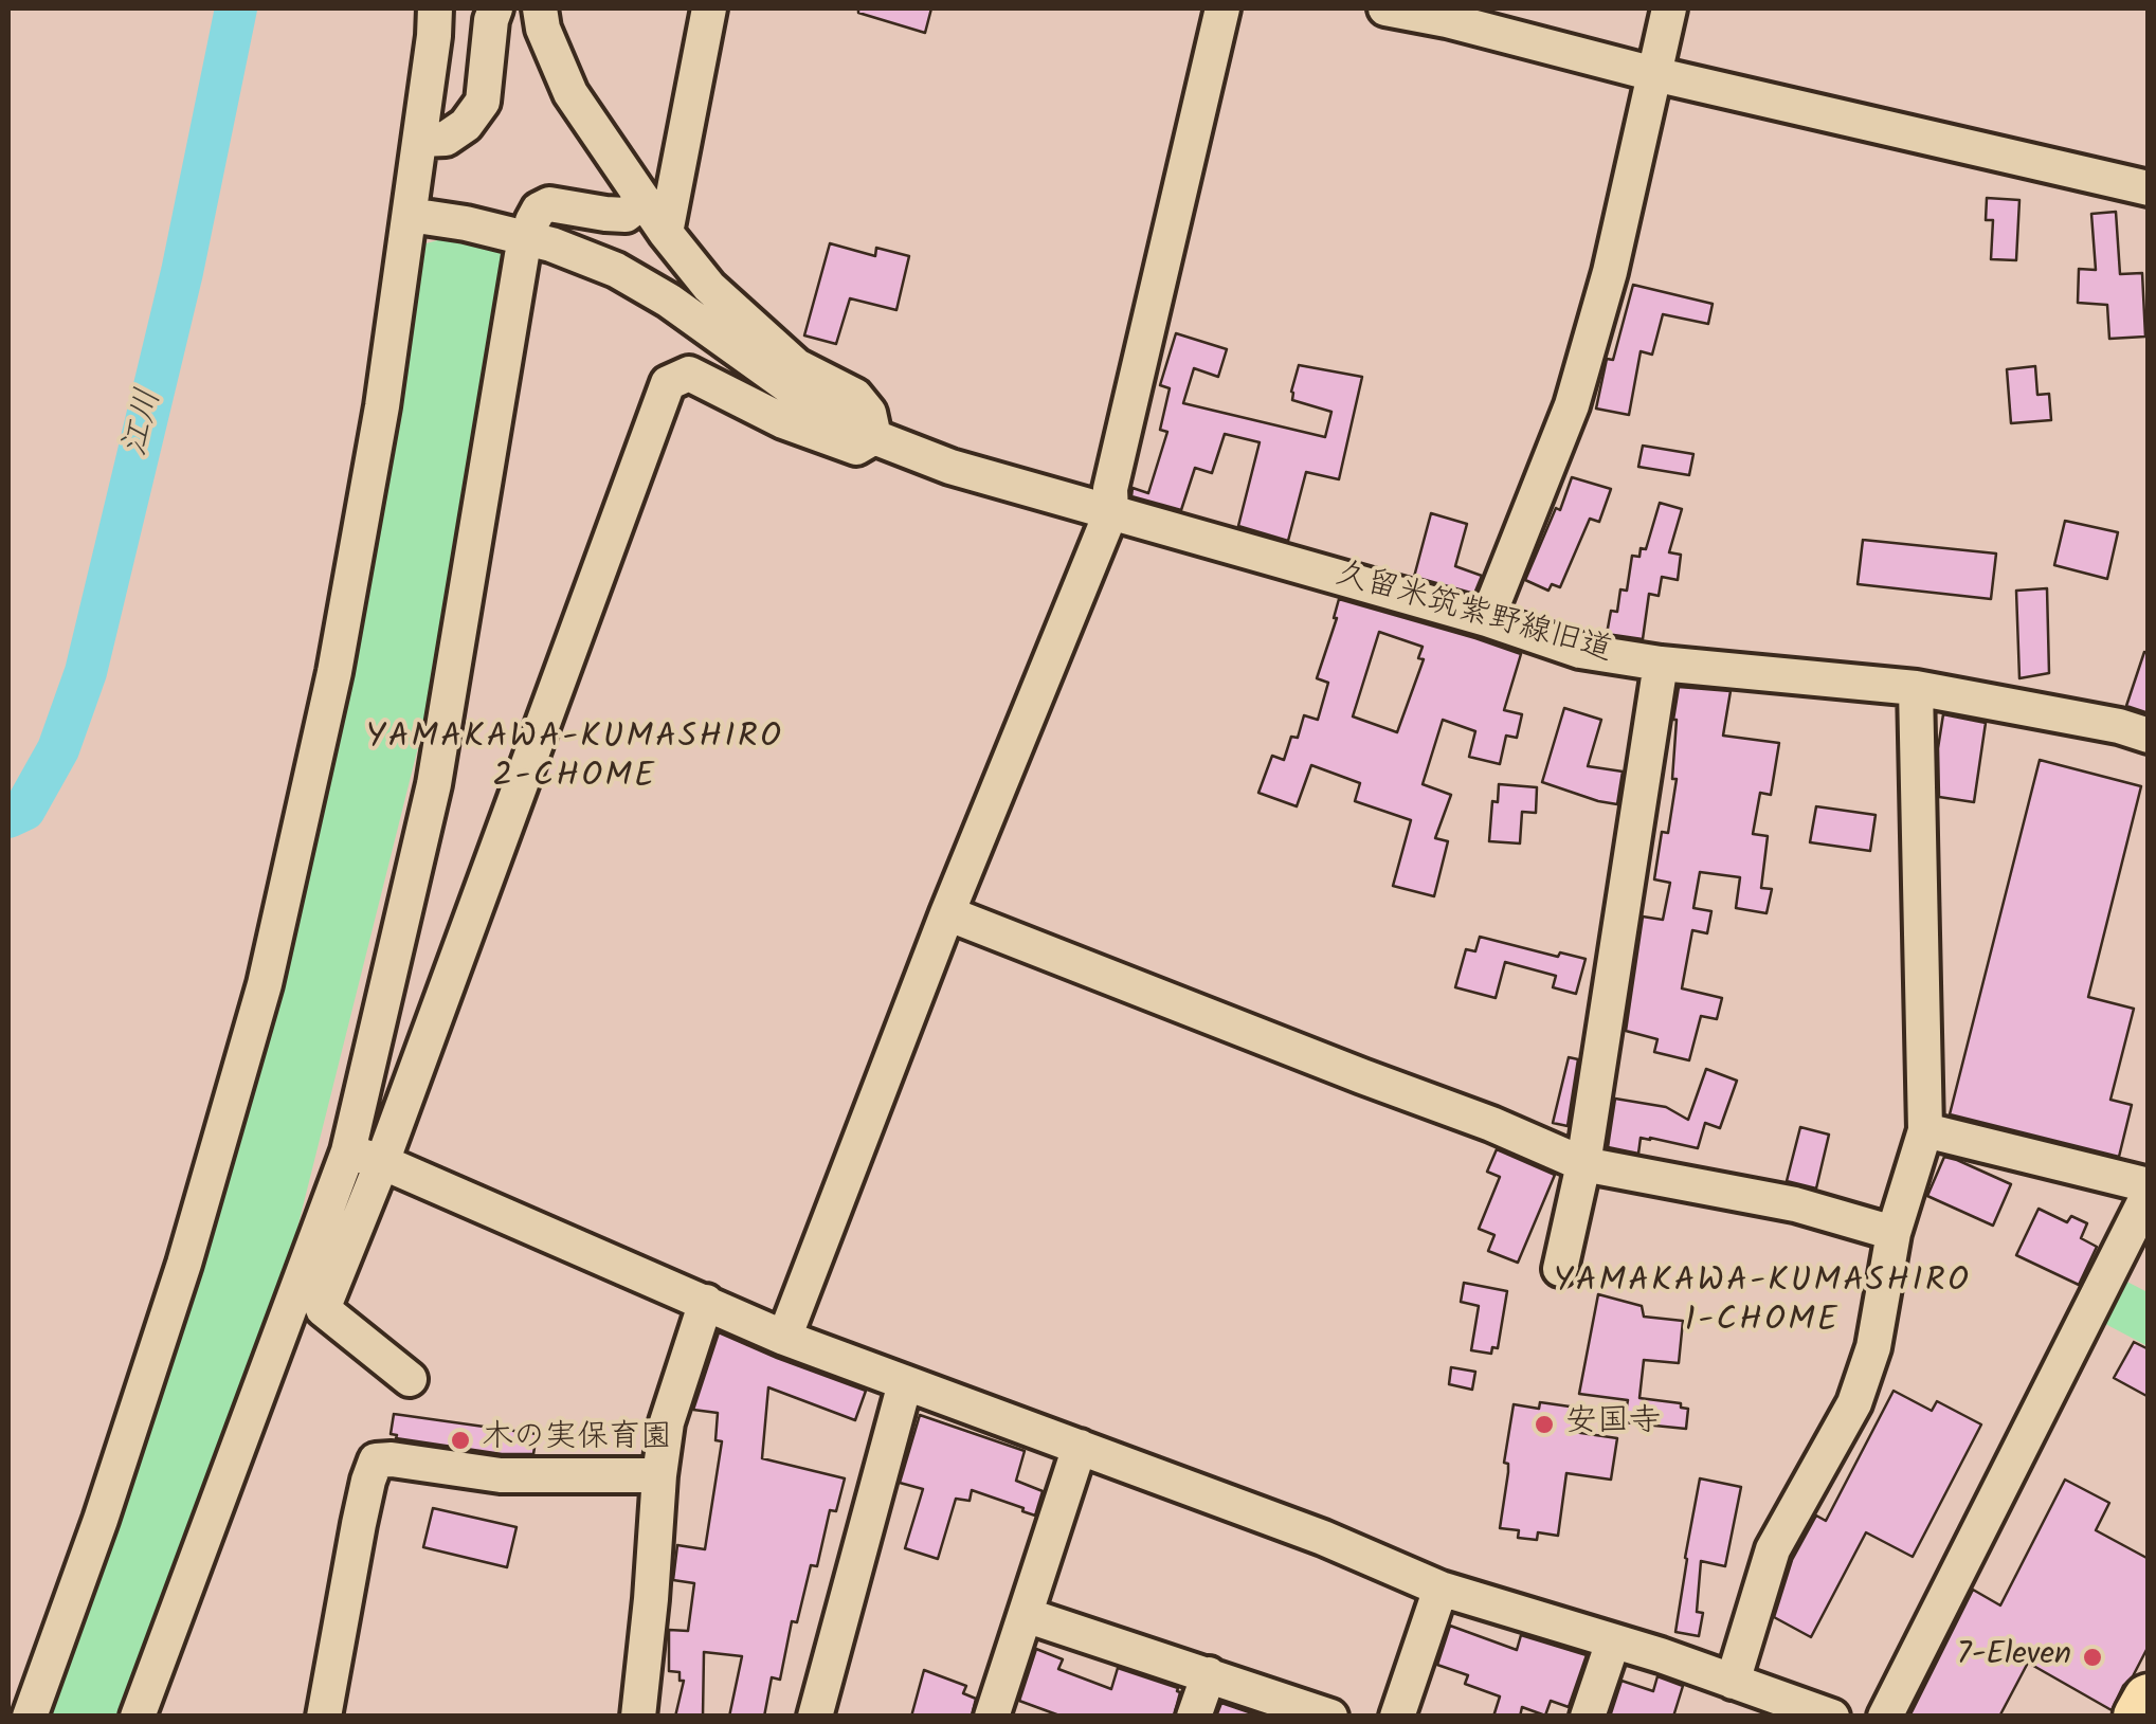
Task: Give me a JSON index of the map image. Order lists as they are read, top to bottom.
{
  "streets": {
    "street": ["久留米筑紫野線旧道"]
  },
  "districts": ["YAMAKAWA-KUMASHIRO 2-CHOME", "YAMAKAWA-KUMASHIRO 1-CHOME"],
  "water": ["江川"],
  "places": ["安国寺", "木の実保育園", "7-Eleven"]
}
